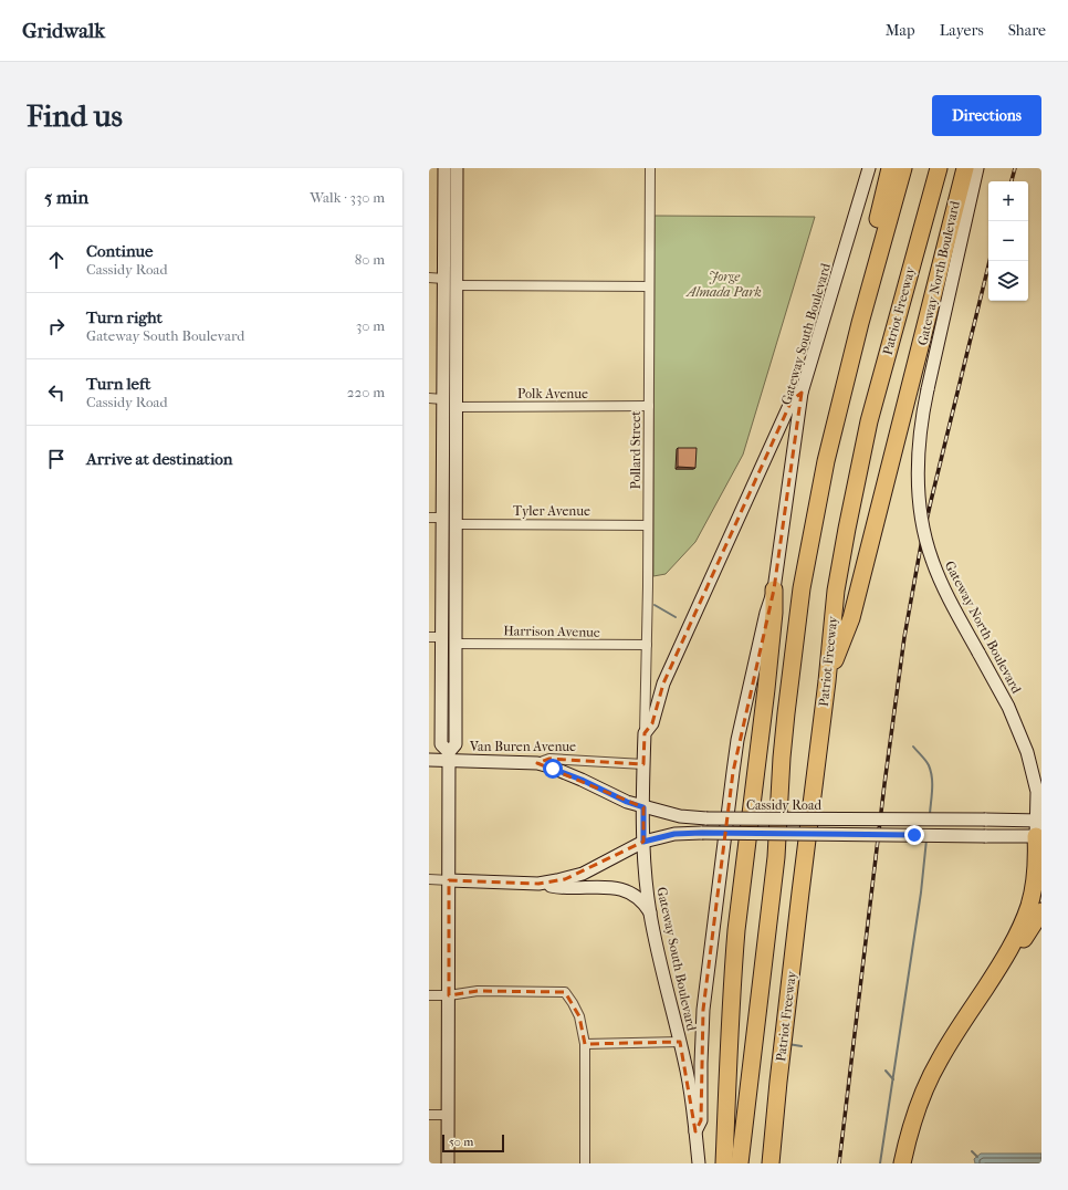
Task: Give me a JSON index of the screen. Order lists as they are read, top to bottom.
{
  "streets": {
    "highway": ["Patriot Freeway"],
    "main road": [
      "Gateway North Boulevard",
      "Gateway South Boulevard",
      "Van Buren Avenue",
      "Cassidy Road"
    ],
    "street": [
      "Polk Avenue",
      "Pollard Street",
      "Tyler Avenue",
      "Harrison Avenue"
    ]
  },
  "crossings": [
    ["Gateway North Boulevard", "Cassidy Road"],
    ["Gateway South Boulevard", "Pollard Street"],
    ["Gateway South Boulevard", "Van Buren Avenue"],
    ["Gateway South Boulevard", "Cassidy Road"],
    ["Polk Avenue", "Pollard Street"],
    ["Pollard Street", "Tyler Avenue"],
    ["Pollard Street", "Harrison Avenue"],
    ["Van Buren Avenue", "Cassidy Road"]
  ],
  "parks": ["Jorge Almada Park"],
  "scale_bar": "50 m",
  "page": {
    "header": "Gridwalk",
    "nav": ["Map", "Layers", "Share"],
    "buttons": "Directions",
    "title": "Find us",
    "heading": ["5 min", "Walk · 330 m"],
    "map_buttons": ["+", "−"],
    "list": [
      ["Continue", "Cassidy Road", "80 m"],
      ["Turn right", "Gateway South Boulevard", "30 m"],
      ["Turn left", "Cassidy Road", "220 m"],
      "Arrive at destination"
    ],
    "scale": "50 m"
  }
}
